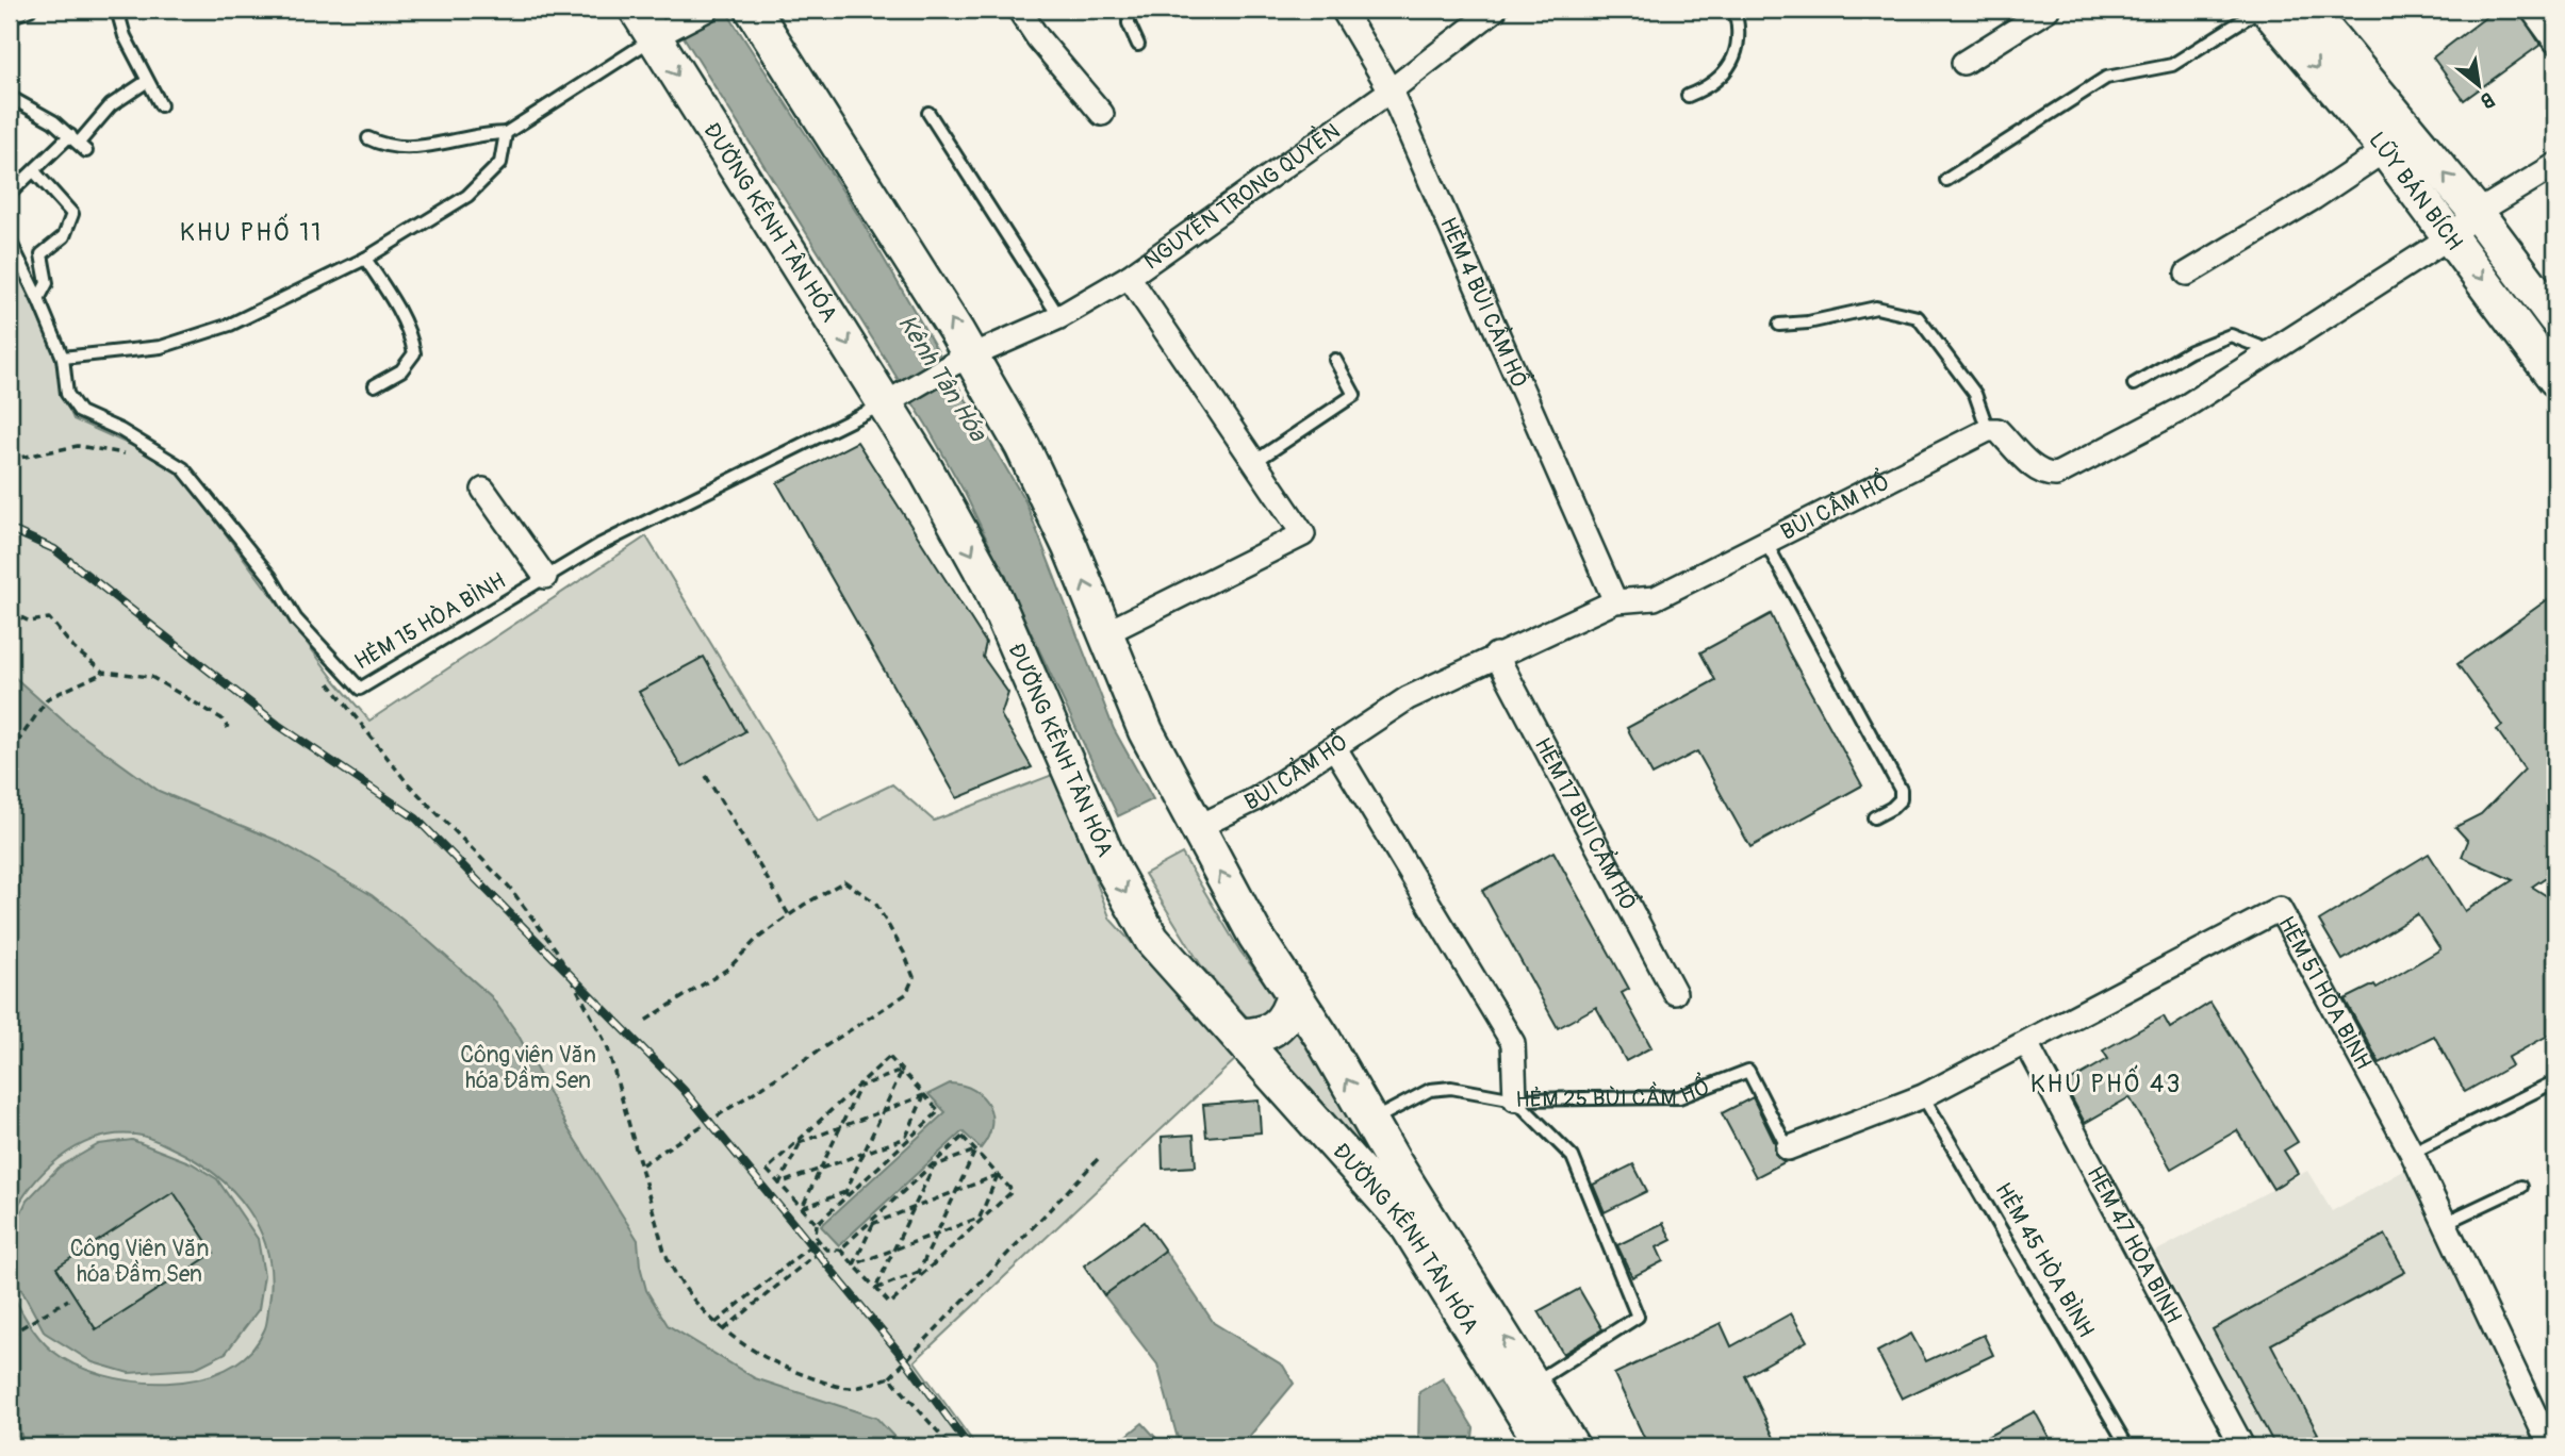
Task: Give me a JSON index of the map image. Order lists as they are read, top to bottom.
{
  "streets": {
    "street": [
      "LŨY BÁN BÍCH",
      "NGUYỄN TRỌNG QUYỀN",
      "ĐƯỜNG KÊNH TÂN HÓA",
      "HẺM 4 BÙI CẦM HỔ",
      "BÙI CẨM HỔ",
      "HẺM 17 BÙI CẨM HỔ",
      "HẺM 51 HÒA BÌNH",
      "HẺM 25 BÙI CẦM HỔ",
      "HẺM 47 HÒA BÌNH"
    ],
    "lane": ["HẺM 15 HÒA BÌNH", "HẺM 45 HÒA BÌNH"]
  },
  "crossings": [
    ["NGUYỄN TRỌNG QUYỀN", "ĐƯỜNG KÊNH TÂN HÓA"],
    ["NGUYỄN TRỌNG QUYỀN", "HẺM 4 BÙI CẦM HỔ"],
    ["NGUYỄN TRỌNG QUYỀN", "HẺM 15 HÒA BÌNH"],
    ["ĐƯỜNG KÊNH TÂN HÓA", "BÙI CẨM HỔ"],
    ["ĐƯỜNG KÊNH TÂN HÓA", "HẺM 15 HÒA BÌNH"],
    ["HẺM 4 BÙI CẦM HỔ", "BÙI CẨM HỔ"],
    ["BÙI CẨM HỔ", "HẺM 17 BÙI CẨM HỔ"],
    ["BÙI CẨM HỔ", "HẺM 25 BÙI CẦM HỔ"],
    ["HẺM 51 HÒA BÌNH", "HẺM 25 BÙI CẦM HỔ"],
    ["HẺM 51 HÒA BÌNH", "HẺM 47 HÒA BÌNH"],
    ["HẺM 51 HÒA BÌNH", "HẺM 45 HÒA BÌNH"]
  ],
  "districts": ["KHU PHỐ 11", "KHU PHỐ 43"],
  "water": ["Kênh Tân Hóa"],
  "parks": ["Công viên Văn hóa Đầm Sen", "Công Viên Văn hóa Đầm Sen"],
  "north": "bottom right"
}
